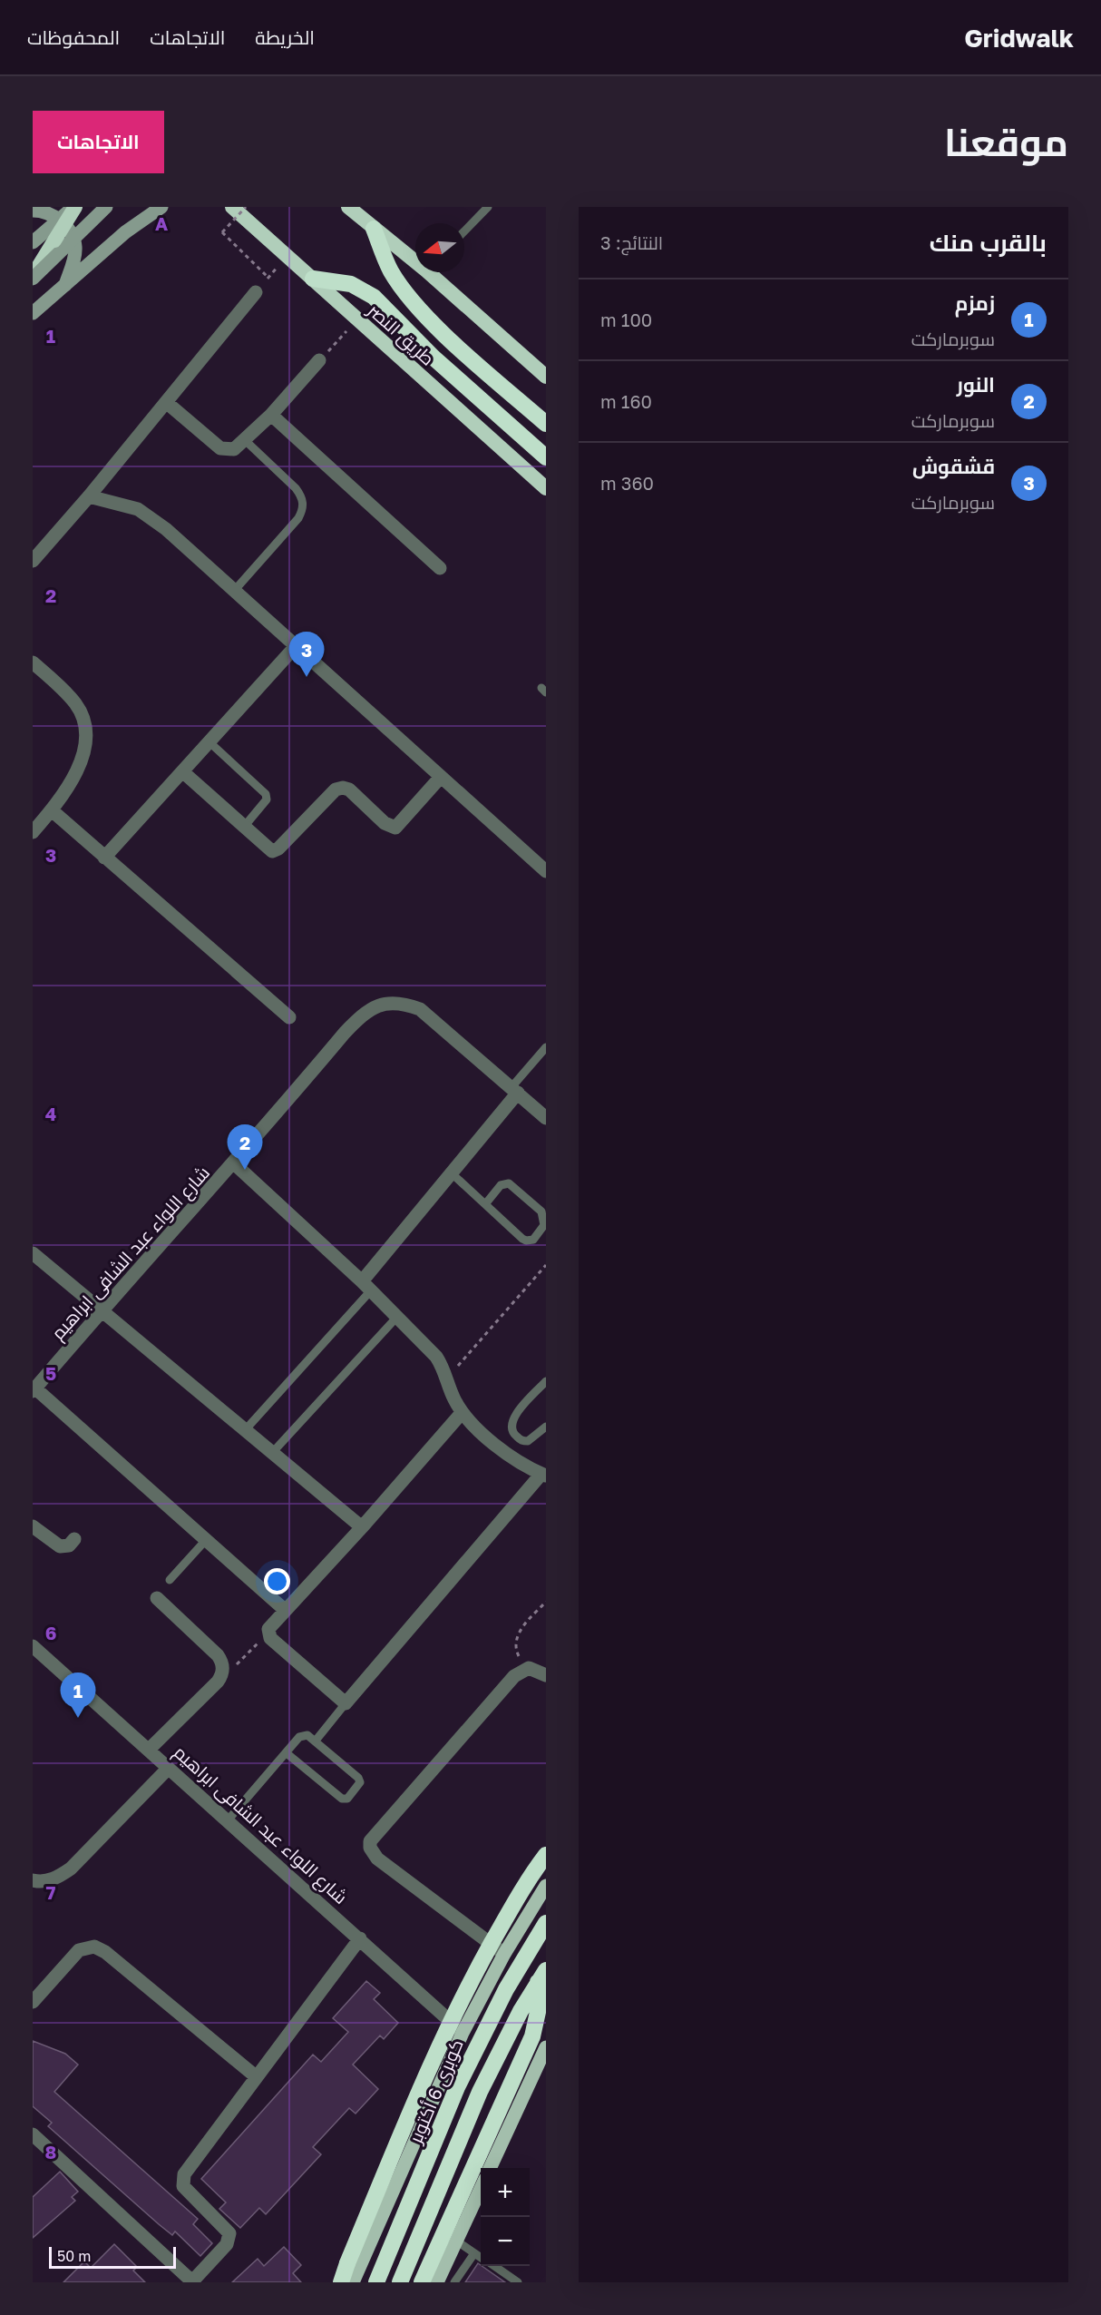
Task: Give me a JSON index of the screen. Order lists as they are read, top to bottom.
{
  "streets": {
    "highway": ["طريق النصر", "كوبرى 6 أكتوبر"],
    "street": ["شارع اللواء عبد الشافى ابراهيم"]
  },
  "scale_bar": "50 m",
  "north": "left",
  "page": {
    "header": "Gridwalk",
    "nav": ["الخريطة", "الاتجاهات", "المحفوظات"],
    "title": "موقعنا",
    "buttons": "الاتجاهات",
    "heading": ["بالقرب منك", "النتائج: 3"],
    "list": [
      {
        "mark": "1",
        "name": "زمزم",
        "note": "سوبرماركت",
        "value": "100 m"
      },
      {
        "mark": "2",
        "name": "النور",
        "note": "سوبرماركت",
        "value": "160 m"
      },
      {
        "mark": "3",
        "name": "قشقوش",
        "note": "سوبرماركت",
        "value": "360 m"
      }
    ],
    "pins": ["3", "2", "1"],
    "map_buttons": ["+", "−"],
    "scale": "50 m"
  },
  "grid": {
    "columns": ["A"],
    "rows": [
      "1",
      "2",
      "3",
      "4",
      "5",
      "6",
      "7",
      "8"
    ]
  }
}
